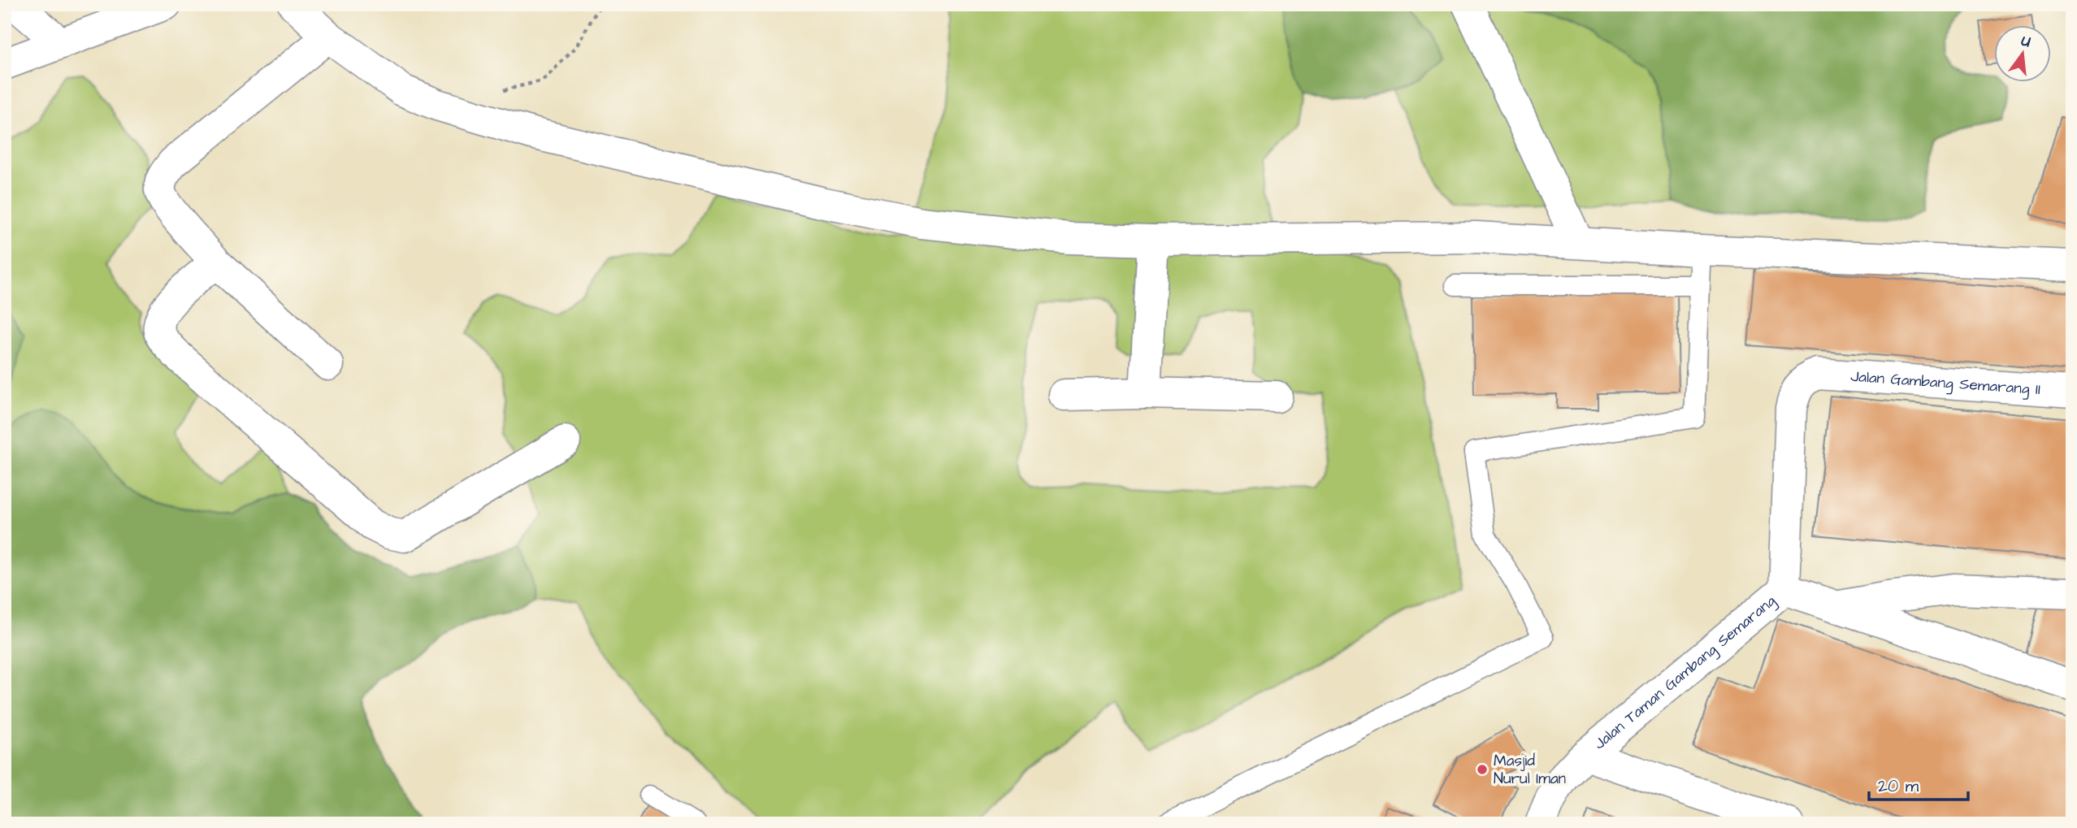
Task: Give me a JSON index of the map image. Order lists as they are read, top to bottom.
{
  "streets": {
    "street": ["Jalan Gambang Semarang II", "Jalan Taman Gambang Semarang"]
  },
  "crossings": [
    ["Jalan Gambang Semarang II", "Jalan Taman Gambang Semarang"]
  ],
  "places": ["Masjid Nurul Iman"],
  "scale_bar": "20 m",
  "north": "top"
}
